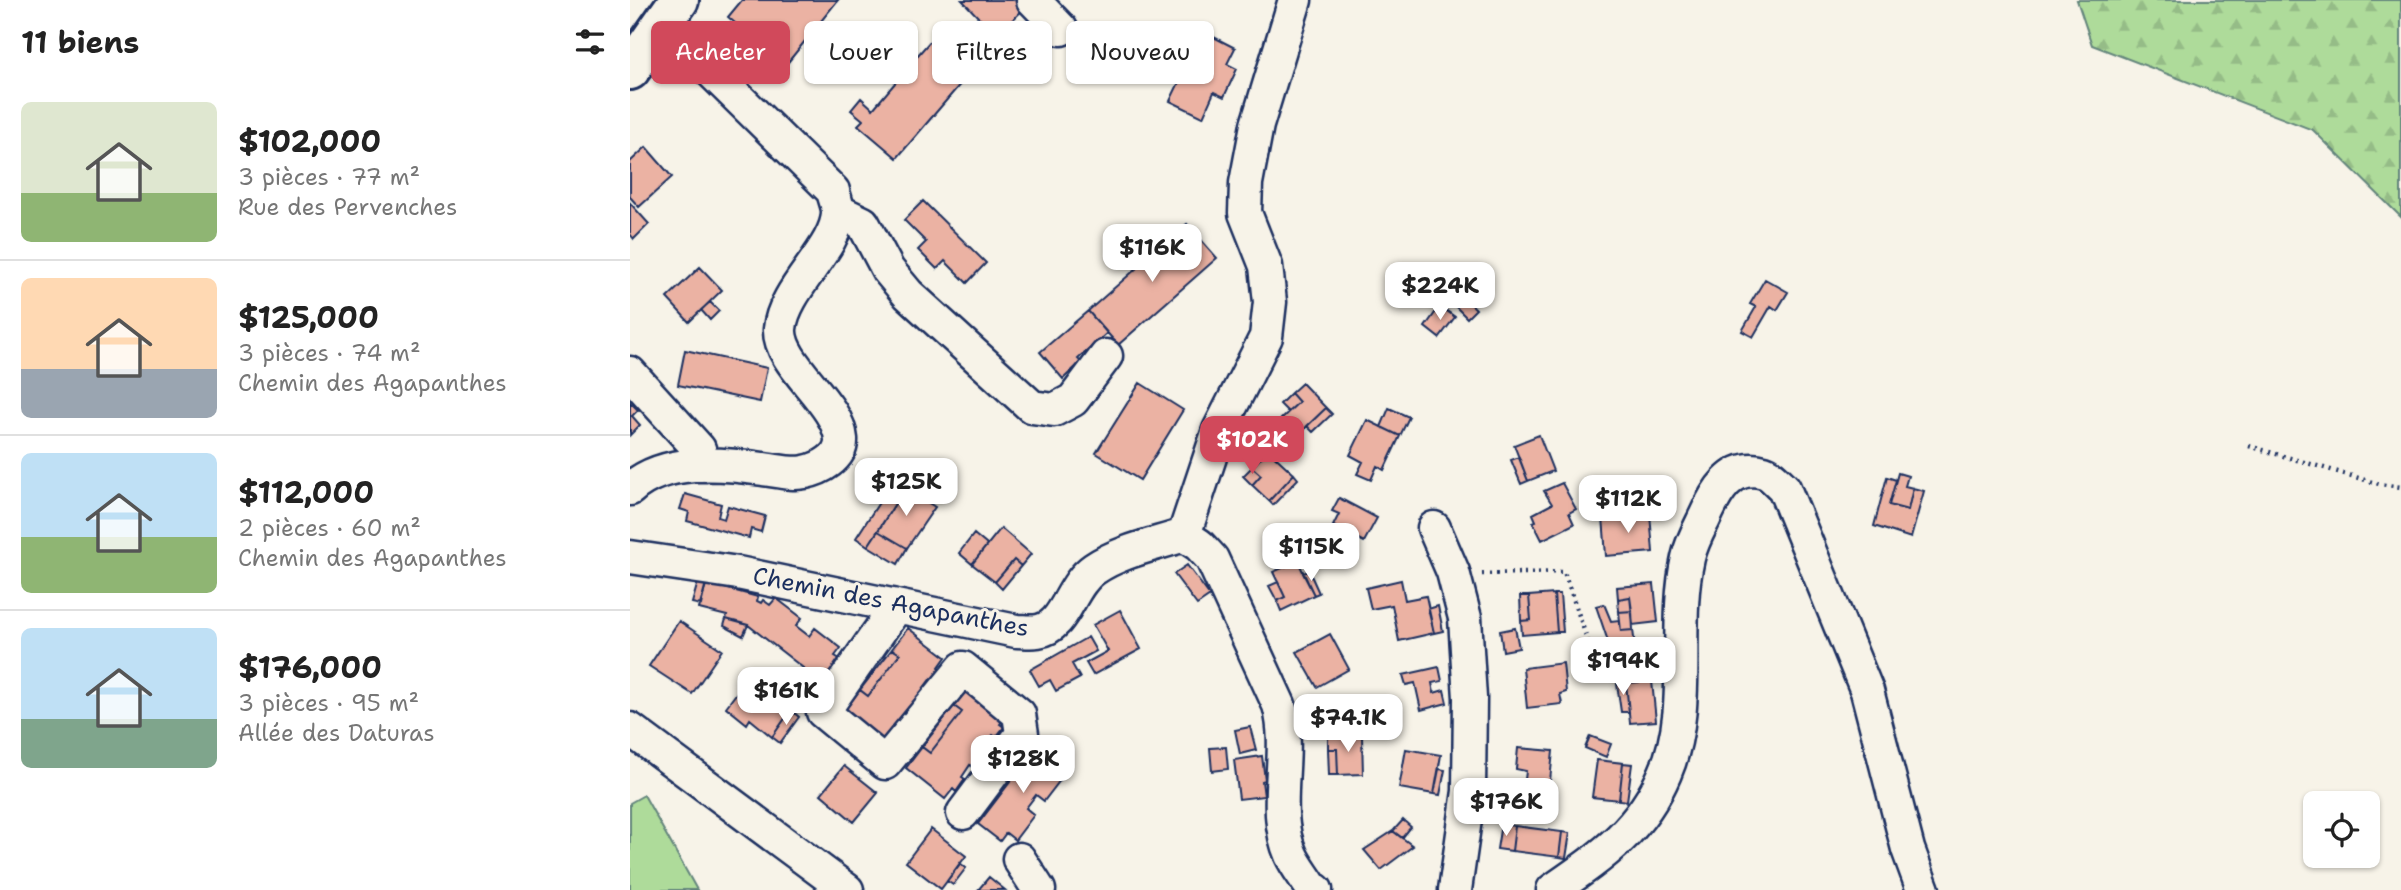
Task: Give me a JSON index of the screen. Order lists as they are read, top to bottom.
{
  "streets": {
    "street": ["Chemin des Agapanthes"]
  },
  "page": {
    "heading": "11 biens",
    "chip": [
      "Acheter",
      "Louer",
      "Filtres",
      "Nouveau"
    ],
    "list": [
      {
        "name": "$102,000",
        "note": "3 pièces · 77 m² · Rue des Pervenches"
      },
      {
        "name": "$125,000",
        "note": "3 pièces · 74 m² · Chemin des Agapanthes"
      },
      {
        "name": "$112,000",
        "note": "2 pièces · 60 m² · Chemin des Agapanthes"
      },
      {
        "name": "$176,000",
        "note": "3 pièces · 95 m² · Allée des Daturas"
      }
    ],
    "price": [
      "$116K",
      "$224K",
      "$102K",
      "$125K",
      "$112K",
      "$115K",
      "$194K",
      "$161K",
      "$74.1K",
      "$128K",
      "$176K"
    ]
  }
}
